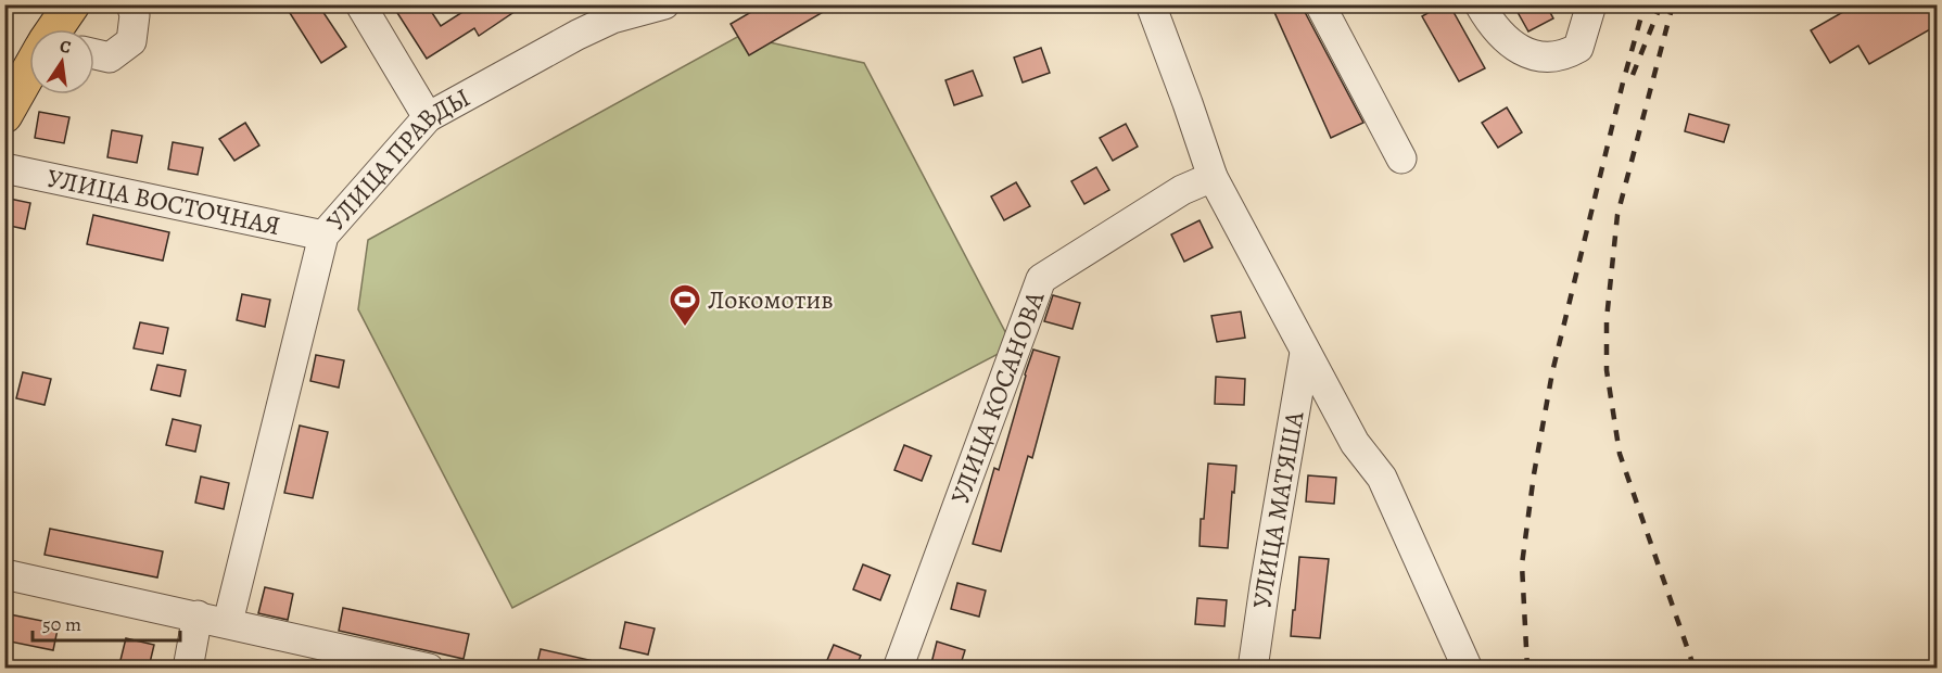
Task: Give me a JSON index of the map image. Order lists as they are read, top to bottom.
{
  "streets": {
    "street": [
      "УЛИЦА ПРАВДЫ",
      "УЛИЦА ВОСТОЧНАЯ",
      "УЛИЦА КОСАНОВА",
      "УЛИЦА МАТЯША"
    ]
  },
  "crossings": [
    ["УЛИЦА ПРАВДЫ", "УЛИЦА ВОСТОЧНАЯ"]
  ],
  "places": {
    "sports": ["Локомотив"]
  },
  "scale_bar": "50 m",
  "north": "top"
}
